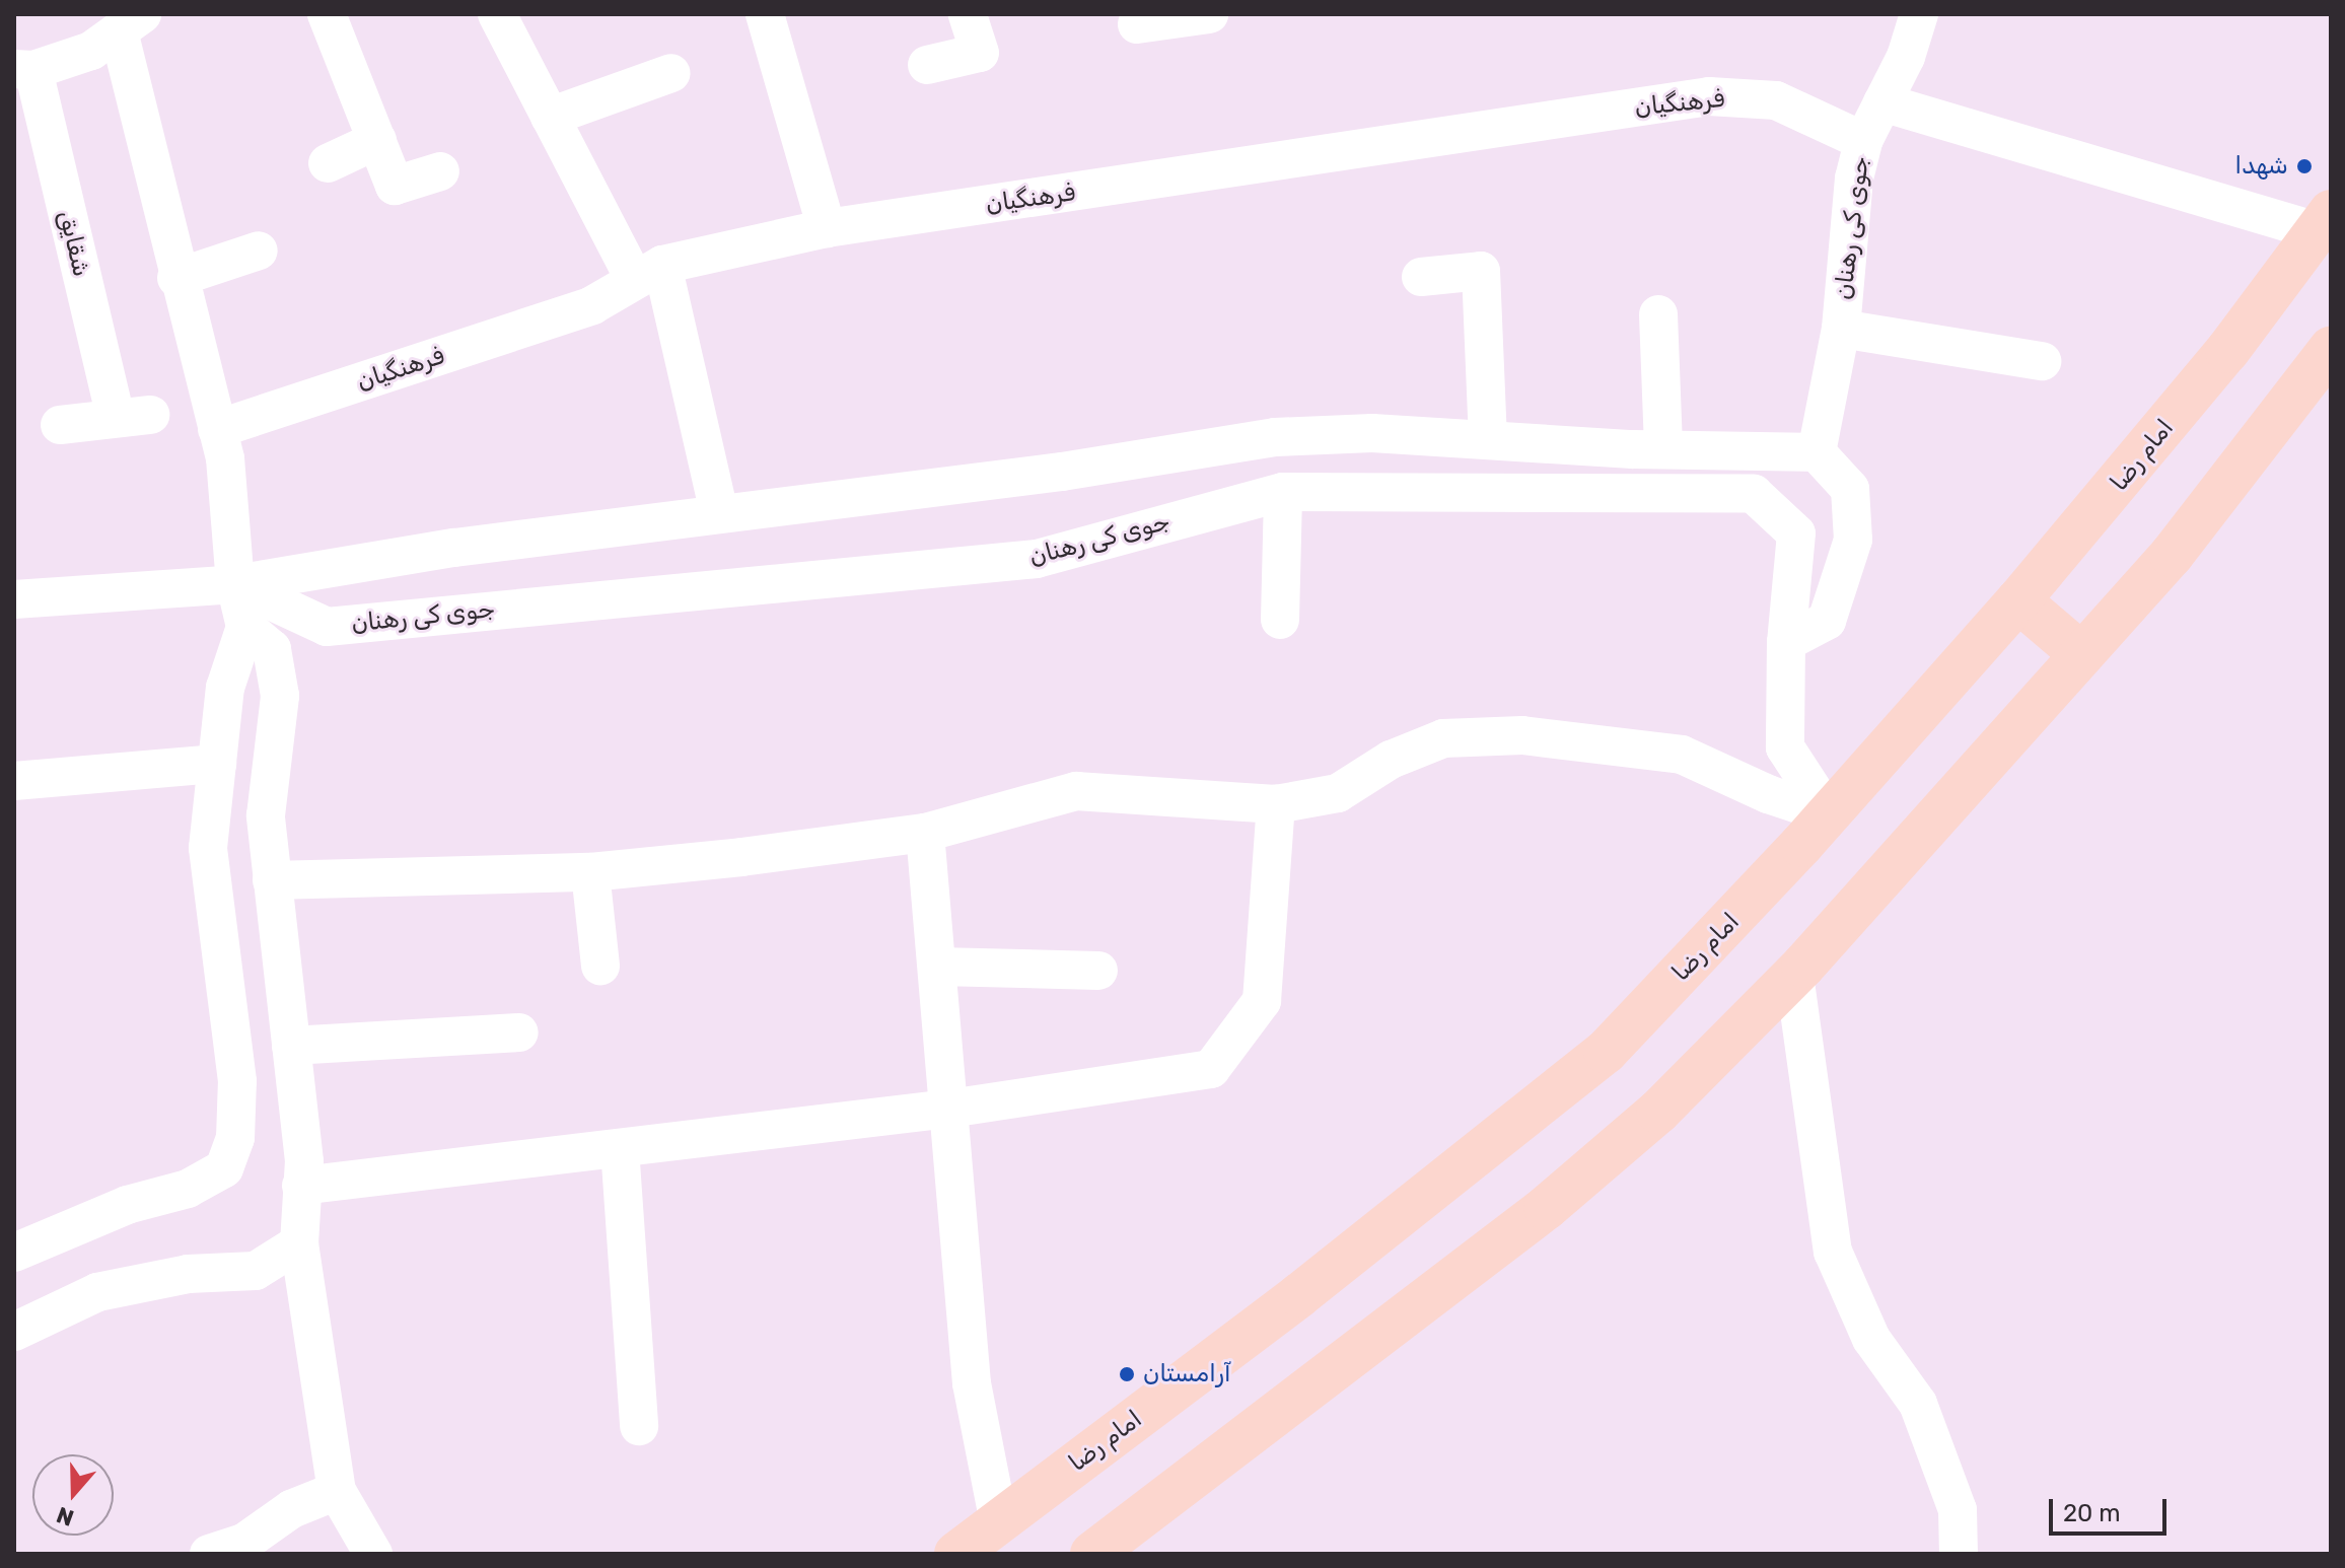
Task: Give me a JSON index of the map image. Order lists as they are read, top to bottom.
{
  "streets": {
    "main road": ["امام رضا"],
    "street": ["فرهنگیان", "جوی کی رهنان", "شقایق"]
  },
  "crossings": [
    ["فرهنگیان", "جوی کی رهنان"]
  ],
  "places": ["شهدا", "آرامستان"],
  "scale_bar": "20 m",
  "north": "bottom"
}
